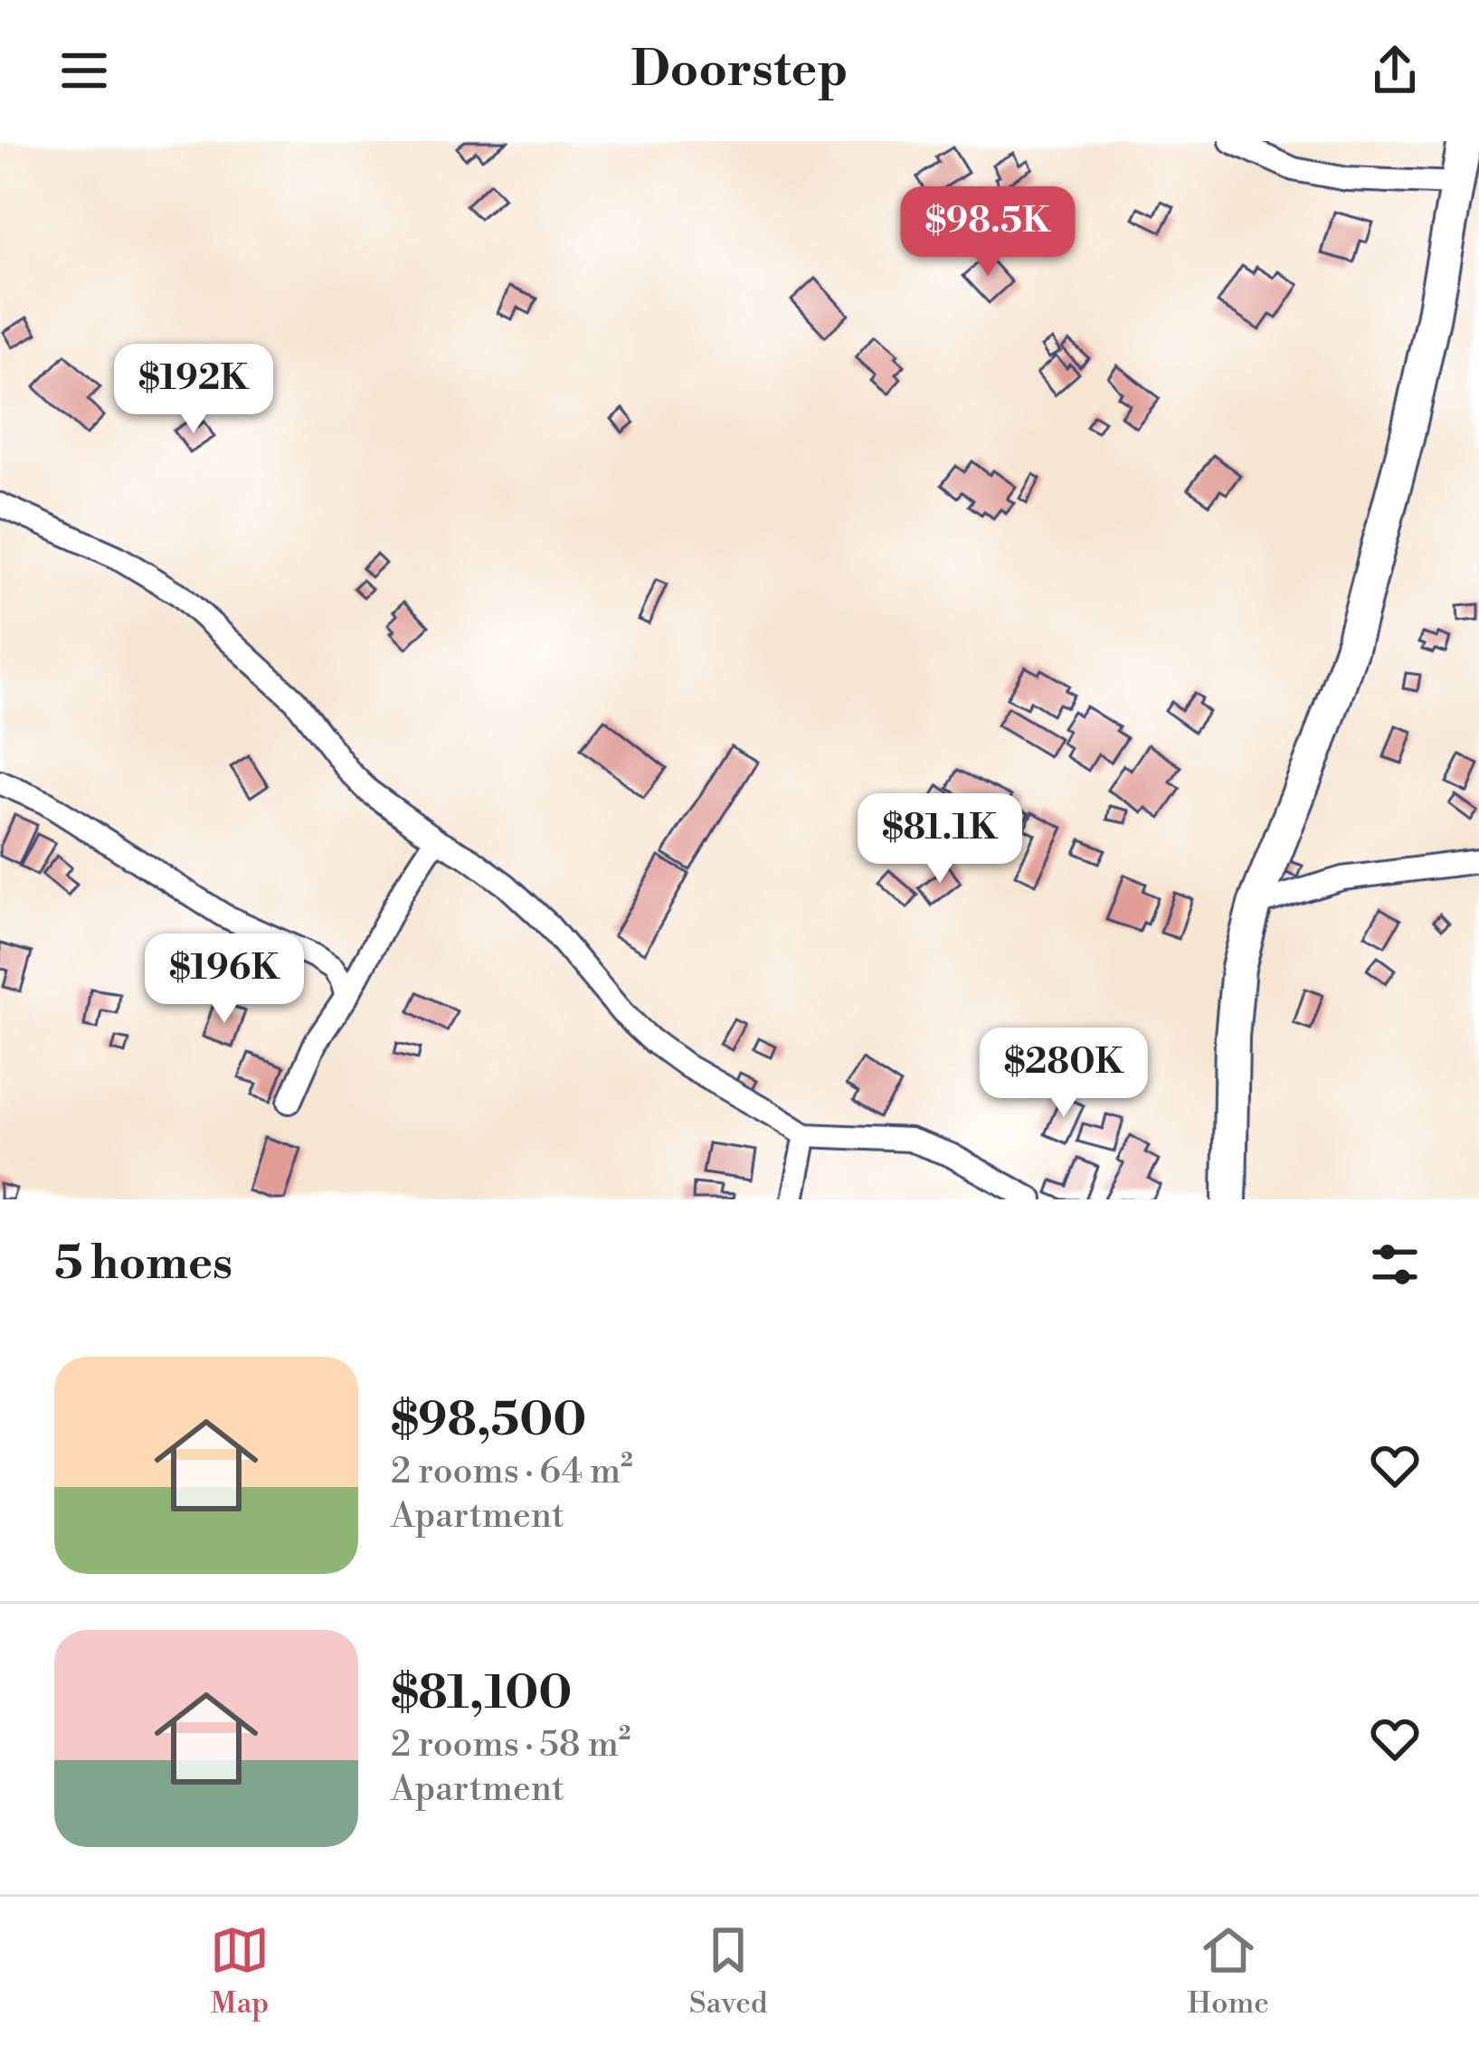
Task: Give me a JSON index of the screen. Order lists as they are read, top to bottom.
{
  "page": {
    "header": "Doorstep",
    "price": [
      "$98.5K",
      "$192K",
      "$81.1K",
      "$196K",
      "$280K"
    ],
    "heading": "5 homes",
    "list": [
      {
        "name": "$98,500",
        "note": "2 rooms · 64 m² · Apartment"
      },
      {
        "name": "$81,100",
        "note": "2 rooms · 58 m² · Apartment"
      }
    ],
    "tabs": ["Map", "Saved", "Home"]
  }
}
